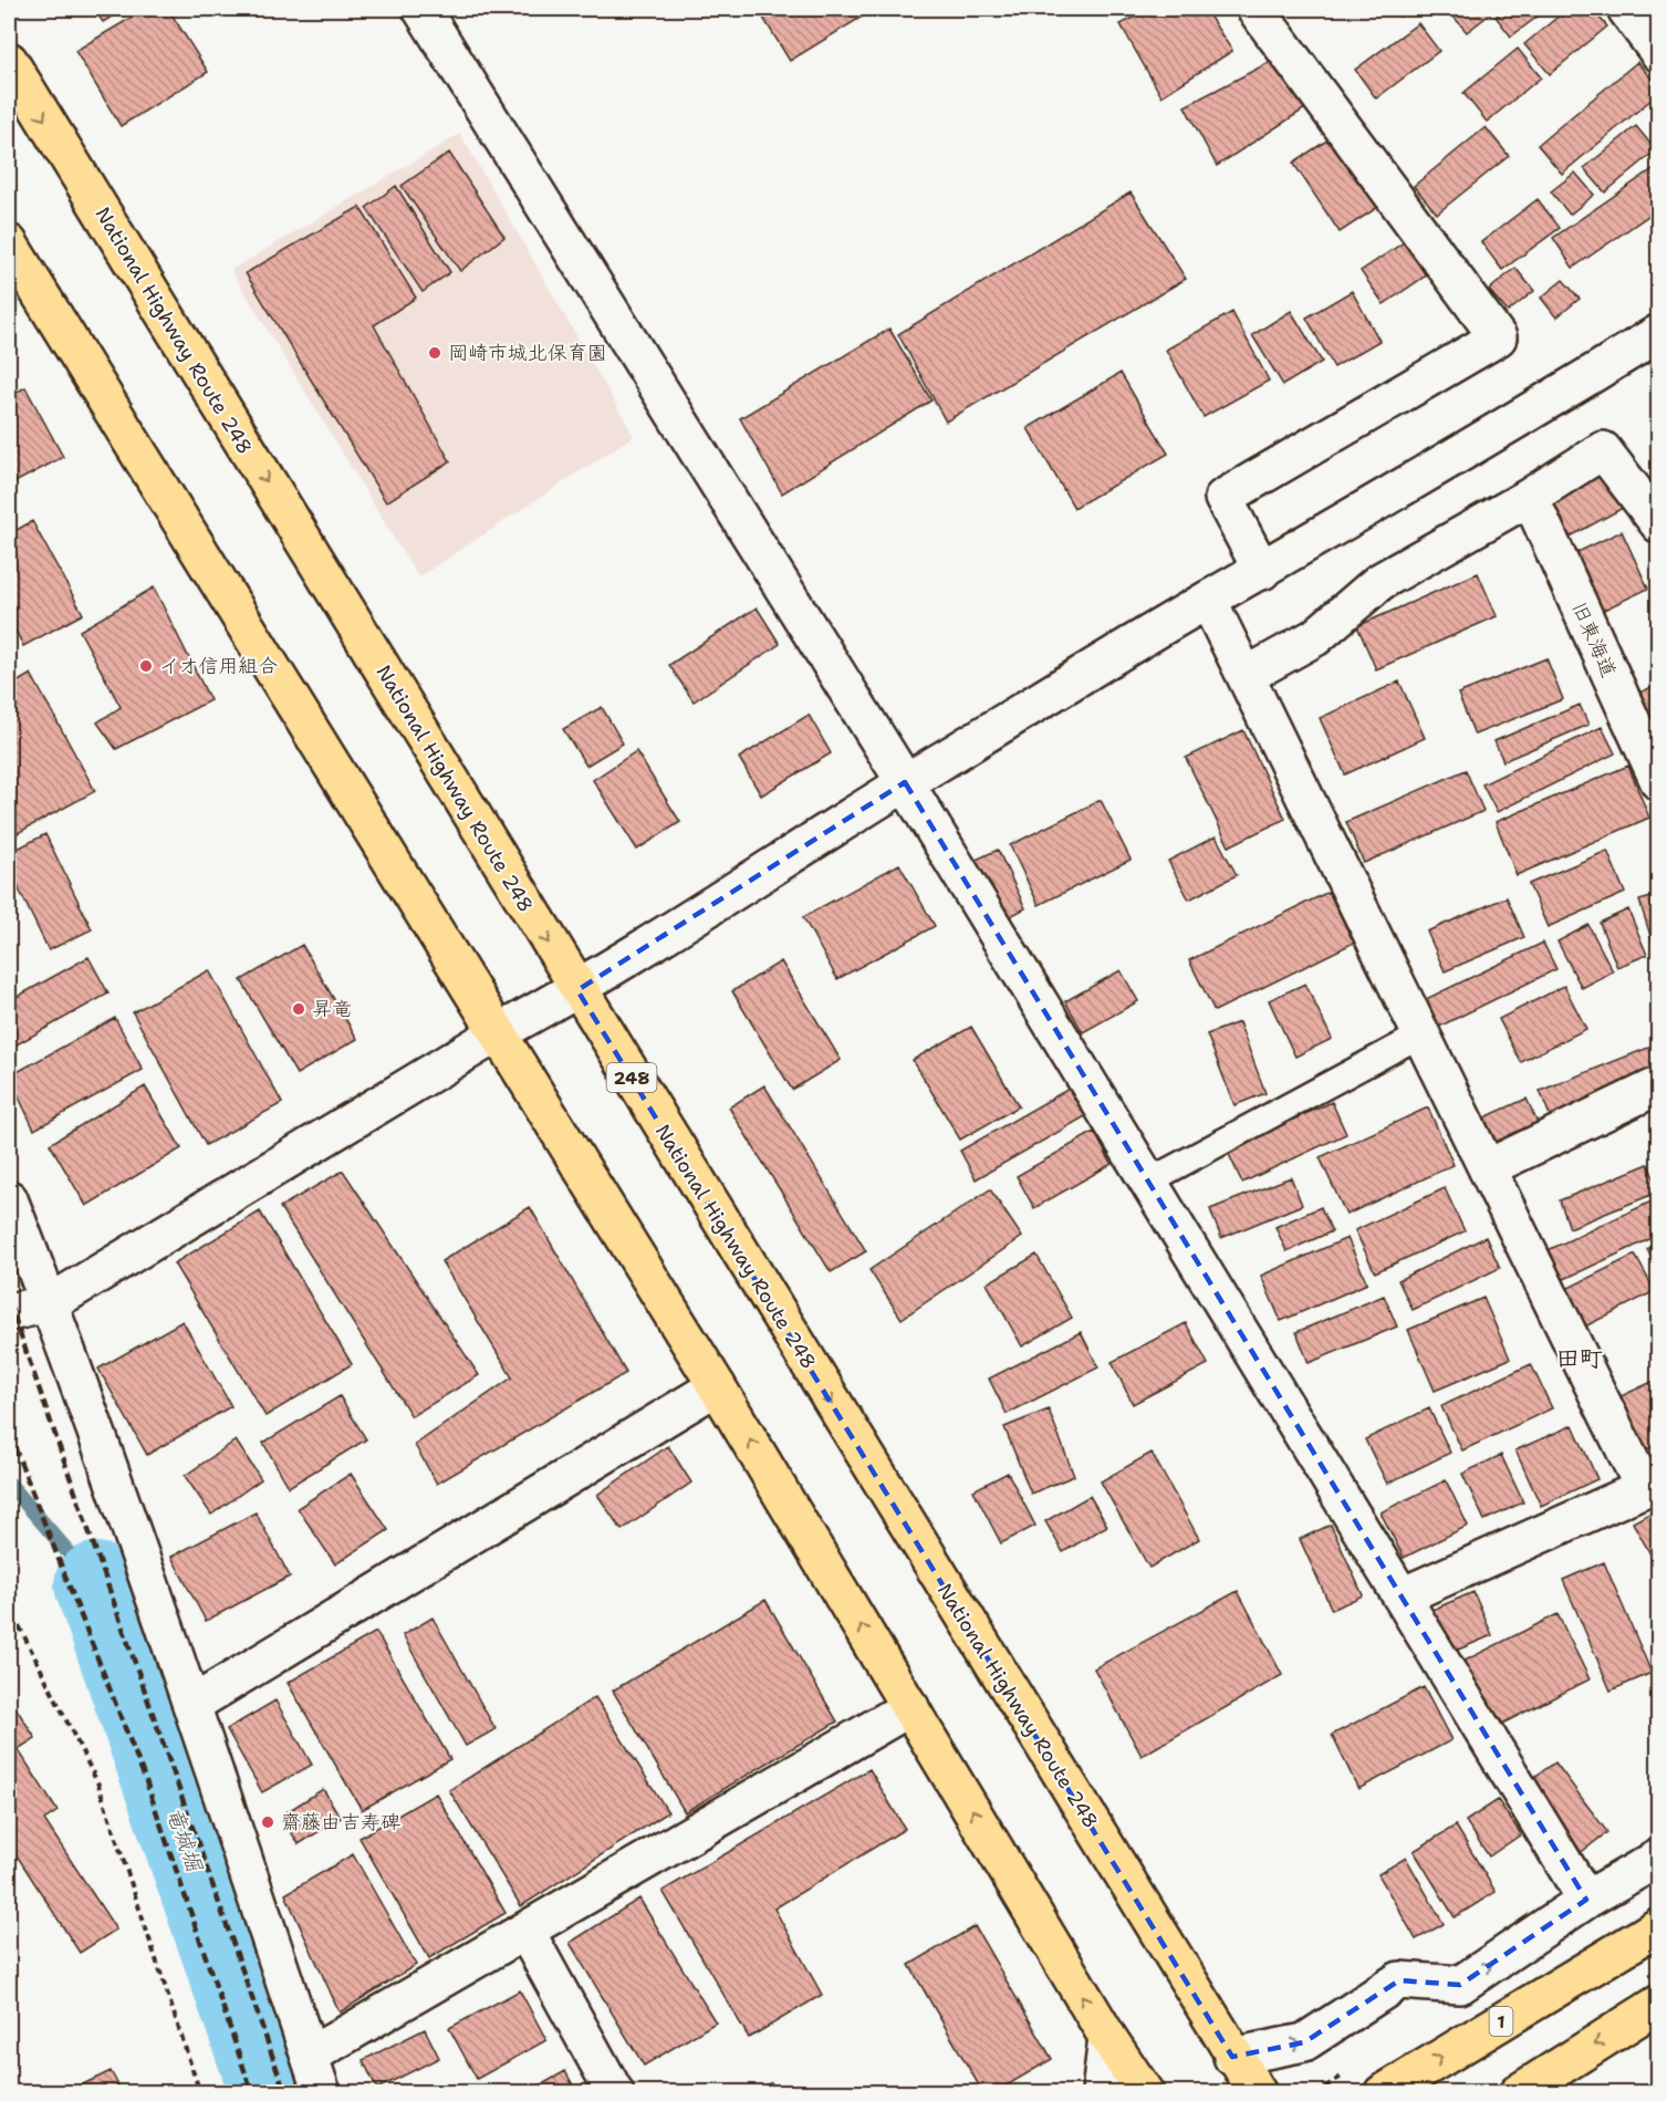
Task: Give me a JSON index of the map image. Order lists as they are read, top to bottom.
{
  "streets": {
    "highway": ["National Highway Route 248", "248", "1"],
    "street": ["旧東海道"]
  },
  "districts": ["田町"],
  "water": ["竜城堀"],
  "places": [
    "岡崎市城北保育園",
    "イオ信用組合",
    "昇竜",
    "齋藤由吉寿碑"
  ]
}
